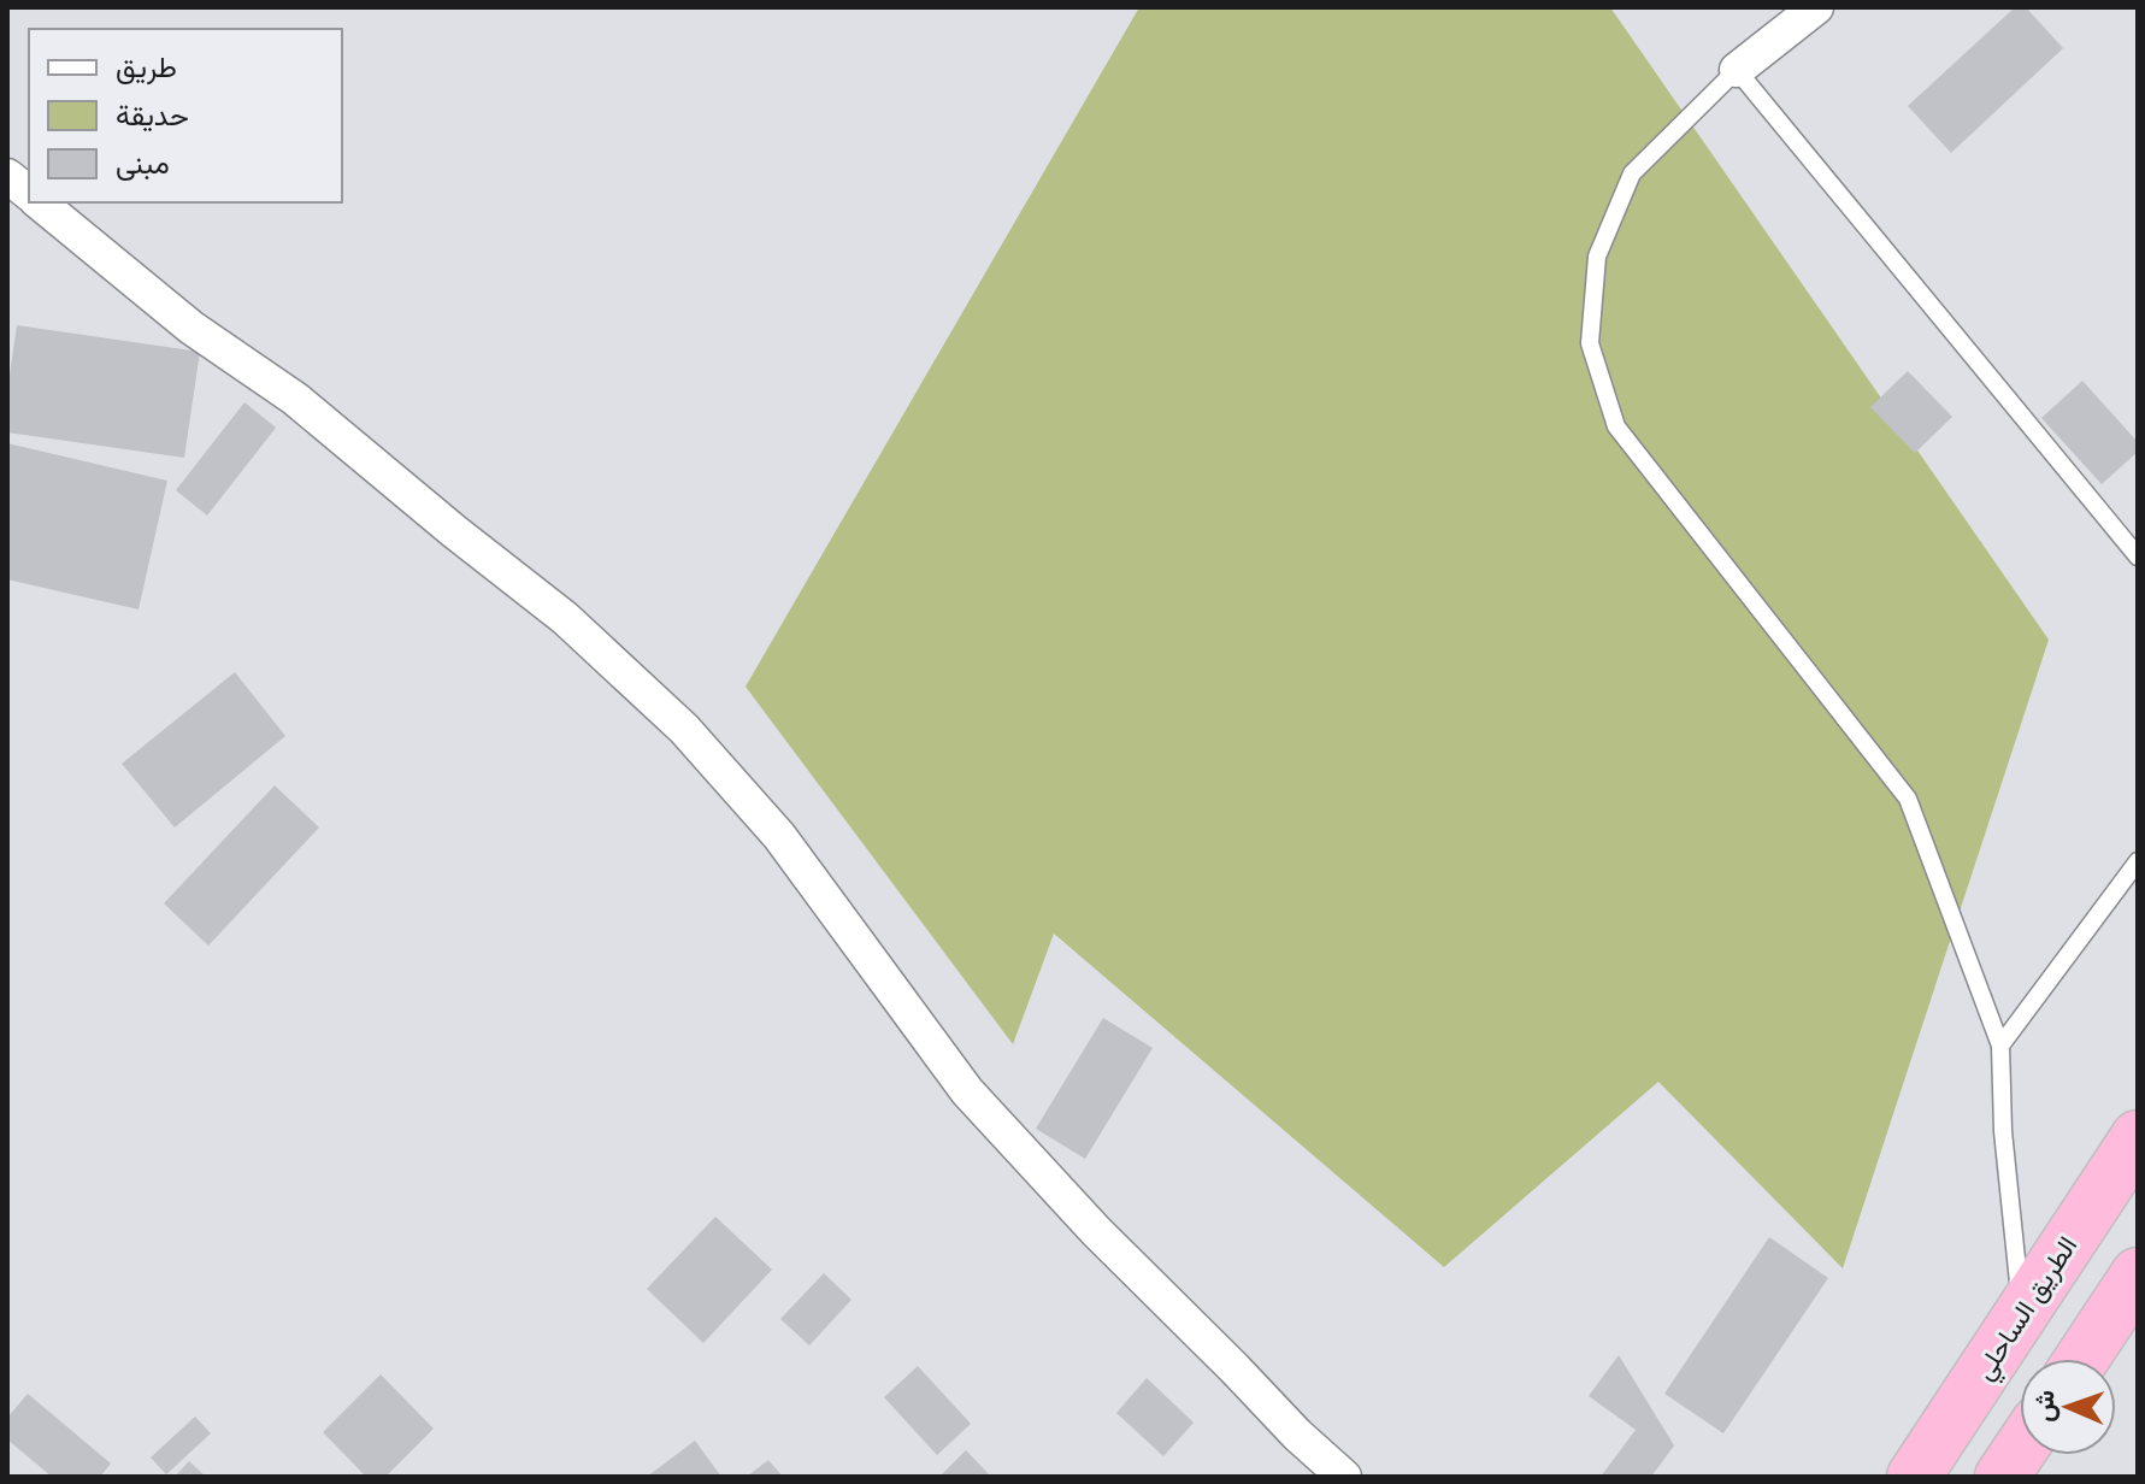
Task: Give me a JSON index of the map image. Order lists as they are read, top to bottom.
{
  "streets": {
    "highway": ["الطريق الساحلي"]
  },
  "legend": ["طريق", "حديقة", "مبنى"],
  "north": "left"
}
